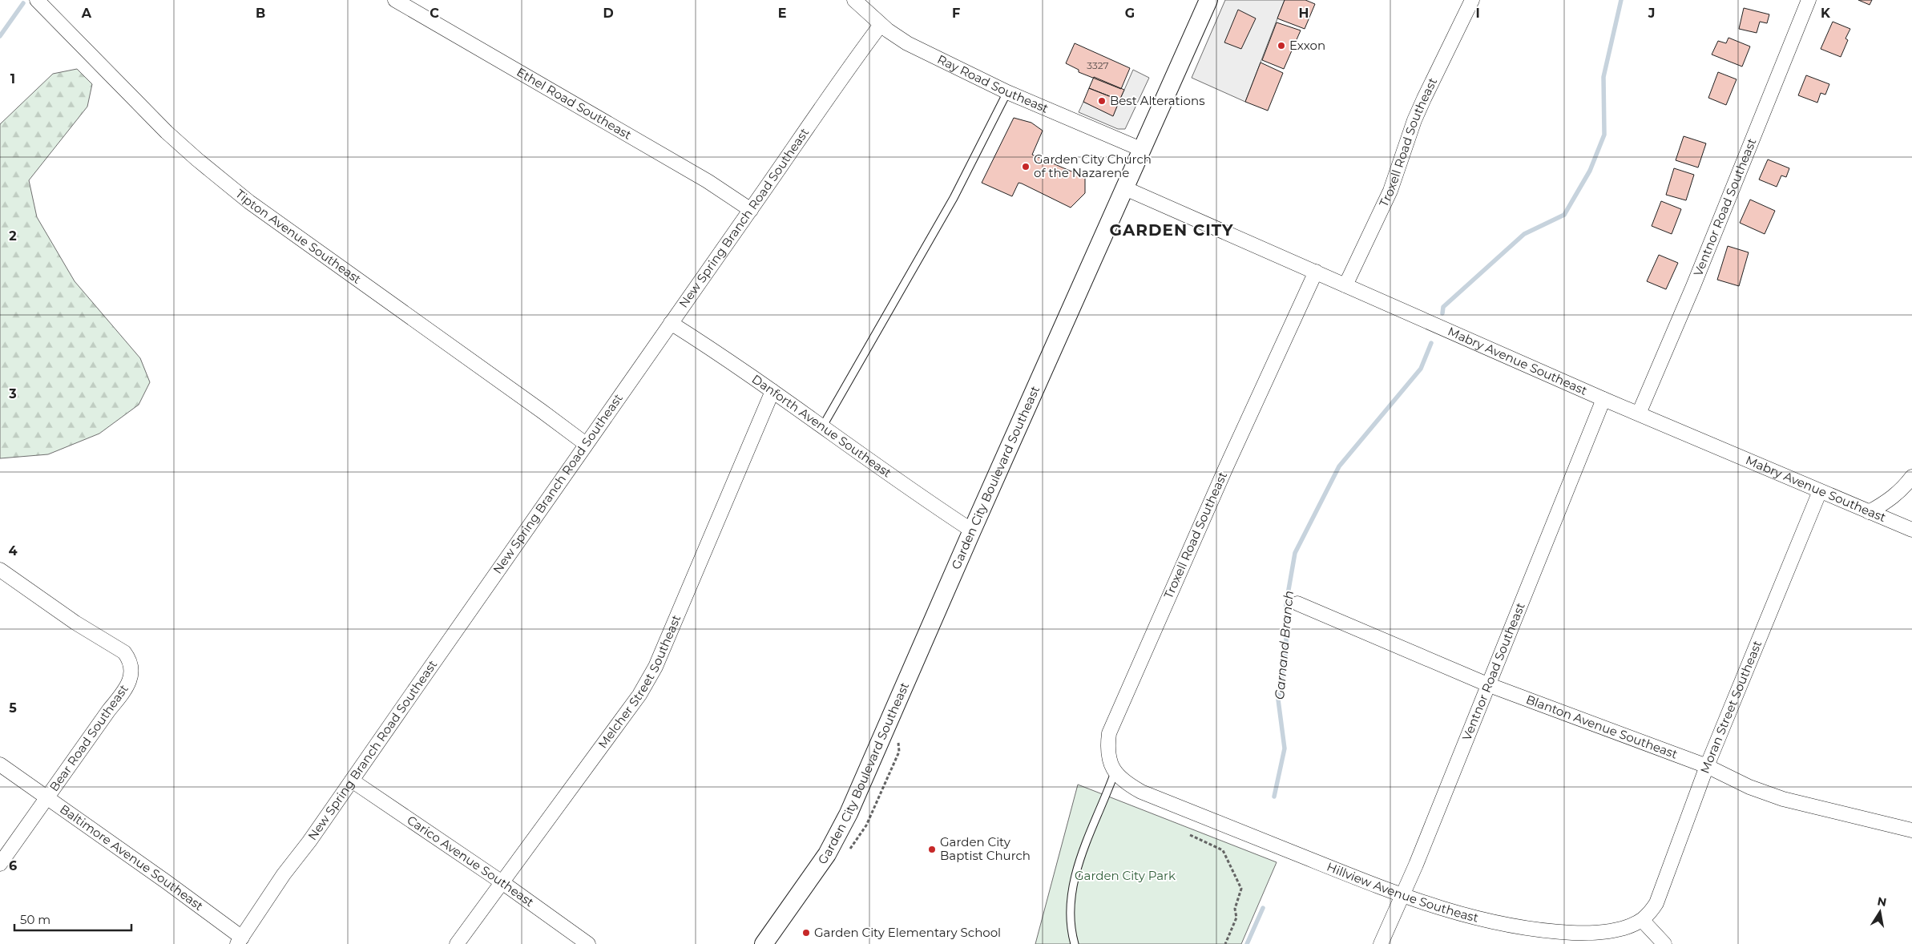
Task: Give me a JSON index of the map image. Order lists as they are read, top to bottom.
{
  "streets": {
    "street": [
      "Ray Road Southeast",
      "Ethel Road Southeast",
      "Troxell Road Southeast",
      "Ventnor Road Southeast",
      "New Spring Branch Road Southeast",
      "Tipton Avenue Southeast",
      "Mabry Avenue Southeast",
      "Danforth Avenue Southeast",
      "Garden City Boulevard Southeast",
      "Melcher Street Southeast",
      "Moran Street Southeast",
      "Blanton Avenue Southeast",
      "Bear Road Southeast",
      "Baltimore Avenue Southeast",
      "Carico Avenue Southeast",
      "Hillview Avenue Southeast"
    ]
  },
  "crossings": [
    ["Ray Road Southeast", "New Spring Branch Road Southeast"],
    ["Ray Road Southeast", "Garden City Boulevard Southeast"],
    ["Ethel Road Southeast", "New Spring Branch Road Southeast"],
    ["Troxell Road Southeast", "Mabry Avenue Southeast"],
    ["Troxell Road Southeast", "Hillview Avenue Southeast"],
    ["Ventnor Road Southeast", "Mabry Avenue Southeast"],
    ["Ventnor Road Southeast", "Blanton Avenue Southeast"],
    ["Ventnor Road Southeast", "Hillview Avenue Southeast"],
    ["New Spring Branch Road Southeast", "Tipton Avenue Southeast"],
    ["New Spring Branch Road Southeast", "Danforth Avenue Southeast"],
    ["New Spring Branch Road Southeast", "Baltimore Avenue Southeast"],
    ["New Spring Branch Road Southeast", "Carico Avenue Southeast"],
    ["Mabry Avenue Southeast", "Garden City Boulevard Southeast"],
    ["Mabry Avenue Southeast", "Moran Street Southeast"],
    ["Danforth Avenue Southeast", "Garden City Boulevard Southeast"],
    ["Danforth Avenue Southeast", "Melcher Street Southeast"],
    ["Melcher Street Southeast", "Carico Avenue Southeast"],
    ["Moran Street Southeast", "Blanton Avenue Southeast"],
    ["Moran Street Southeast", "Hillview Avenue Southeast"],
    ["Bear Road Southeast", "Baltimore Avenue Southeast"]
  ],
  "districts": ["GARDEN CITY"],
  "water": ["Garnand Branch"],
  "parks": ["Garden City Park"],
  "places": [
    "Exxon",
    "Best Alterations",
    "Garden City Church of the Nazarene",
    "Garden City Baptist Church",
    "Garden City Elementary School"
  ],
  "house_numbers": ["3327"],
  "scale_bar": "50 m",
  "north": "top",
  "grid": {
    "columns": [
      "A",
      "B",
      "C",
      "D",
      "E",
      "F",
      "G",
      "H",
      "I",
      "J",
      "K"
    ],
    "rows": [
      "1",
      "2",
      "3",
      "4",
      "5",
      "6"
    ]
  }
}
